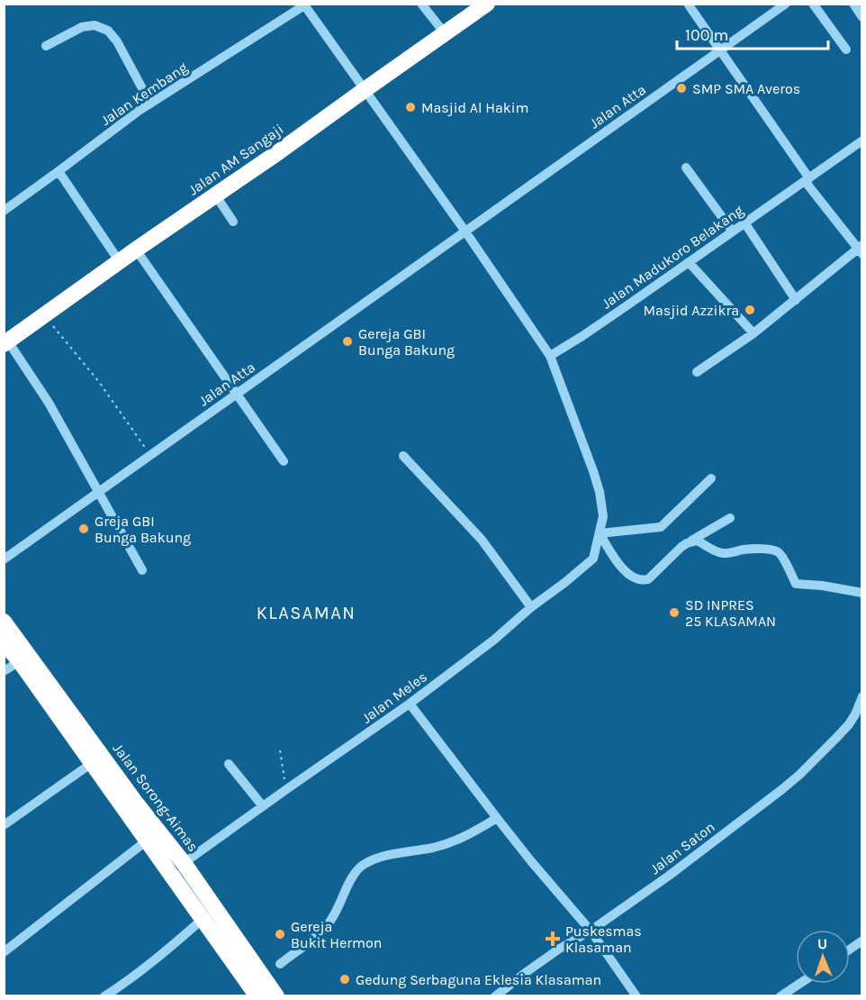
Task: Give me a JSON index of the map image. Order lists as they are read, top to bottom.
{
  "streets": {
    "highway": ["Jalan AM Sangaji", "Jalan Sorong-Aimas"],
    "street": [
      "Jalan Kembang",
      "Jalan Atta",
      "Jalan Madukoro Belakang",
      "Jalan Meles",
      "Jalan Saton"
    ]
  },
  "crossings": [
    ["Jalan Madukoro Belakang", "Jalan Meles"],
    ["Jalan Meles", "Jalan Sorong-Aimas"]
  ],
  "districts": ["KLASAMAN"],
  "places": {
    "other": [
      "SMP SMA Averos",
      "Masjid Al Hakim",
      "Masjid Azzikra",
      "Gereja GBI Bunga Bakung",
      "Greja GBI Bunga Bakung",
      "SD INPRES 25 KLASAMAN",
      "Gereja Bukit Hermon",
      "Gedung Serbaguna Eklesia Klasaman"
    ],
    "health": ["Puskesmas Klasaman"]
  },
  "scale_bar": "100 m",
  "north": "top"
}
